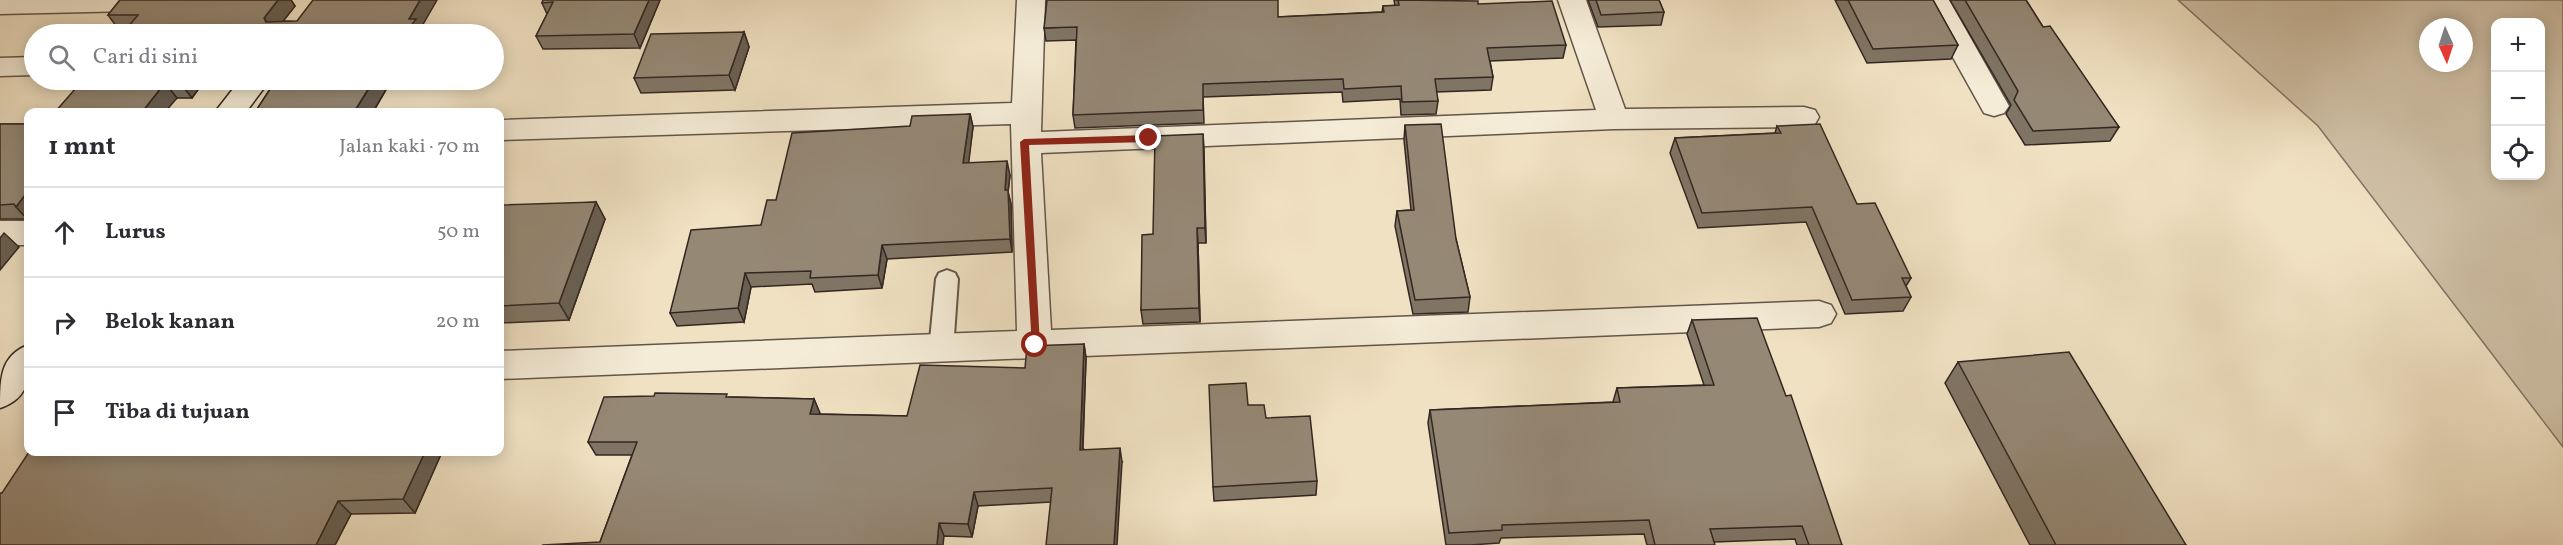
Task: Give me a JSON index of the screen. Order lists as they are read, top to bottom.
{
  "north": "bottom",
  "page": {
    "map_buttons": ["+", "−"],
    "search": "Cari di sini",
    "heading": ["1 mnt", "Jalan kaki · 70 m"],
    "list": [
      ["Lurus", "50 m"],
      ["Belok kanan", "20 m"],
      "Tiba di tujuan"
    ]
  }
}
